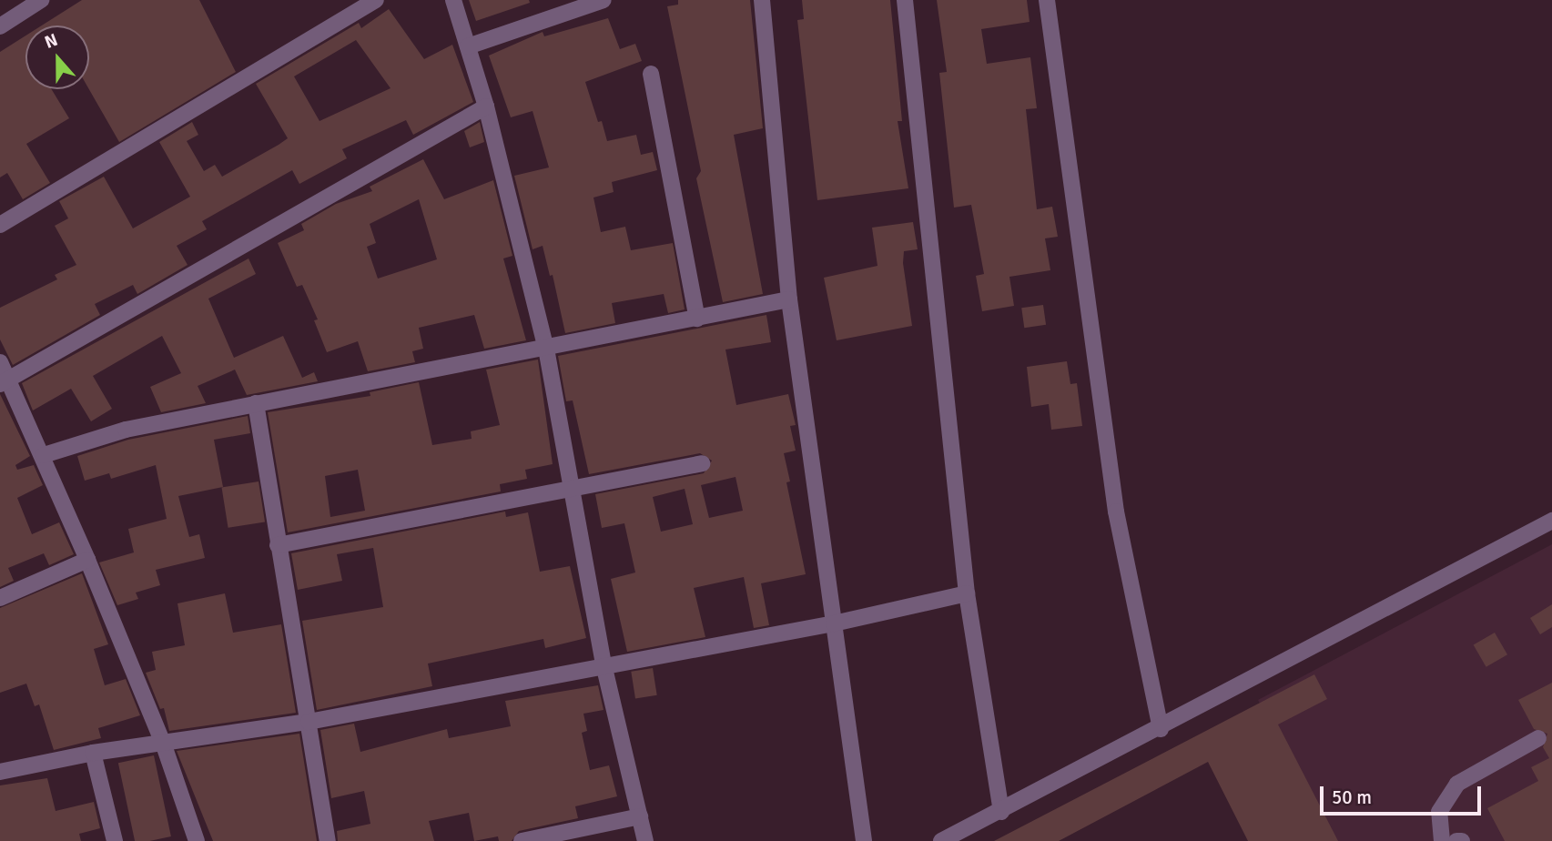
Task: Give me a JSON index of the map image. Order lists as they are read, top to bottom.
{
  "scale_bar": "50 m",
  "north": "top"
}
